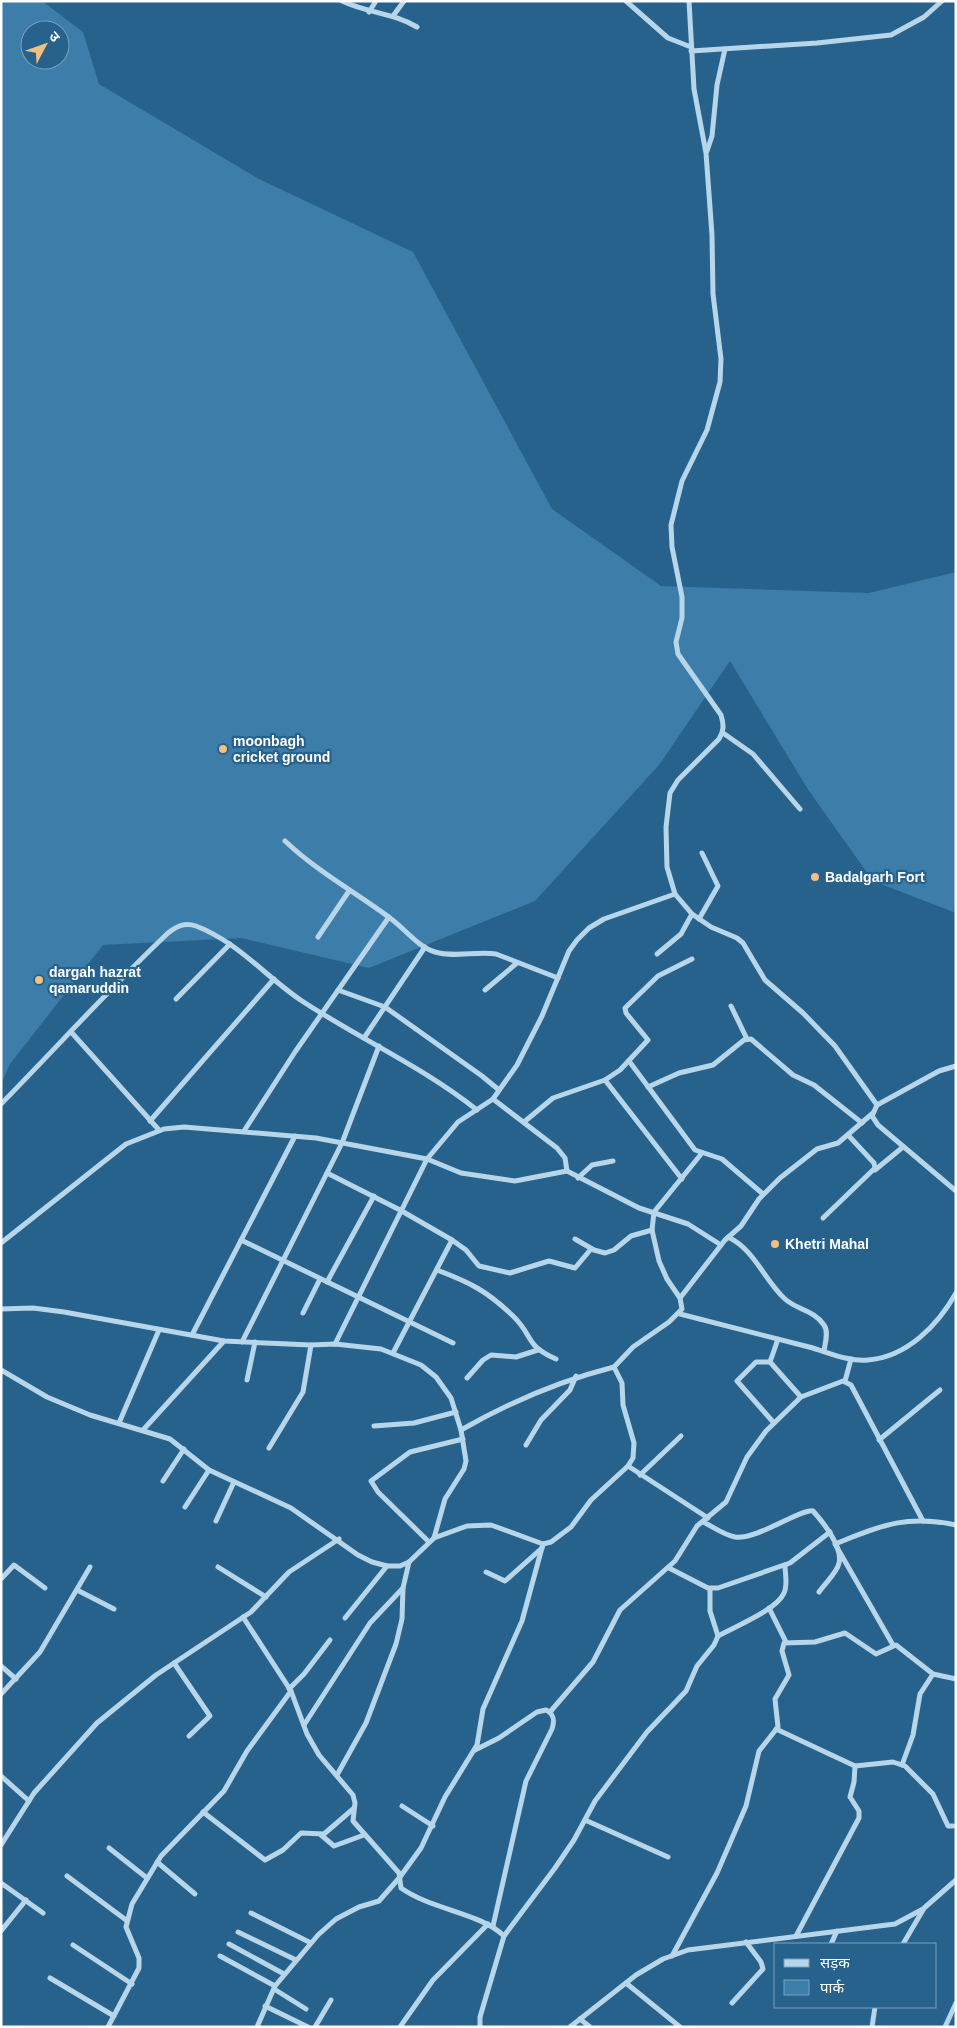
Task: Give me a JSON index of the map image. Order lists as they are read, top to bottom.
{
  "places": [
    "moonbagh cricket ground",
    "Badalgarh Fort",
    "dargah hazrat qamaruddin",
    "Khetri Mahal"
  ],
  "legend": ["सड़क", "पार्क"],
  "north": "top right"
}
